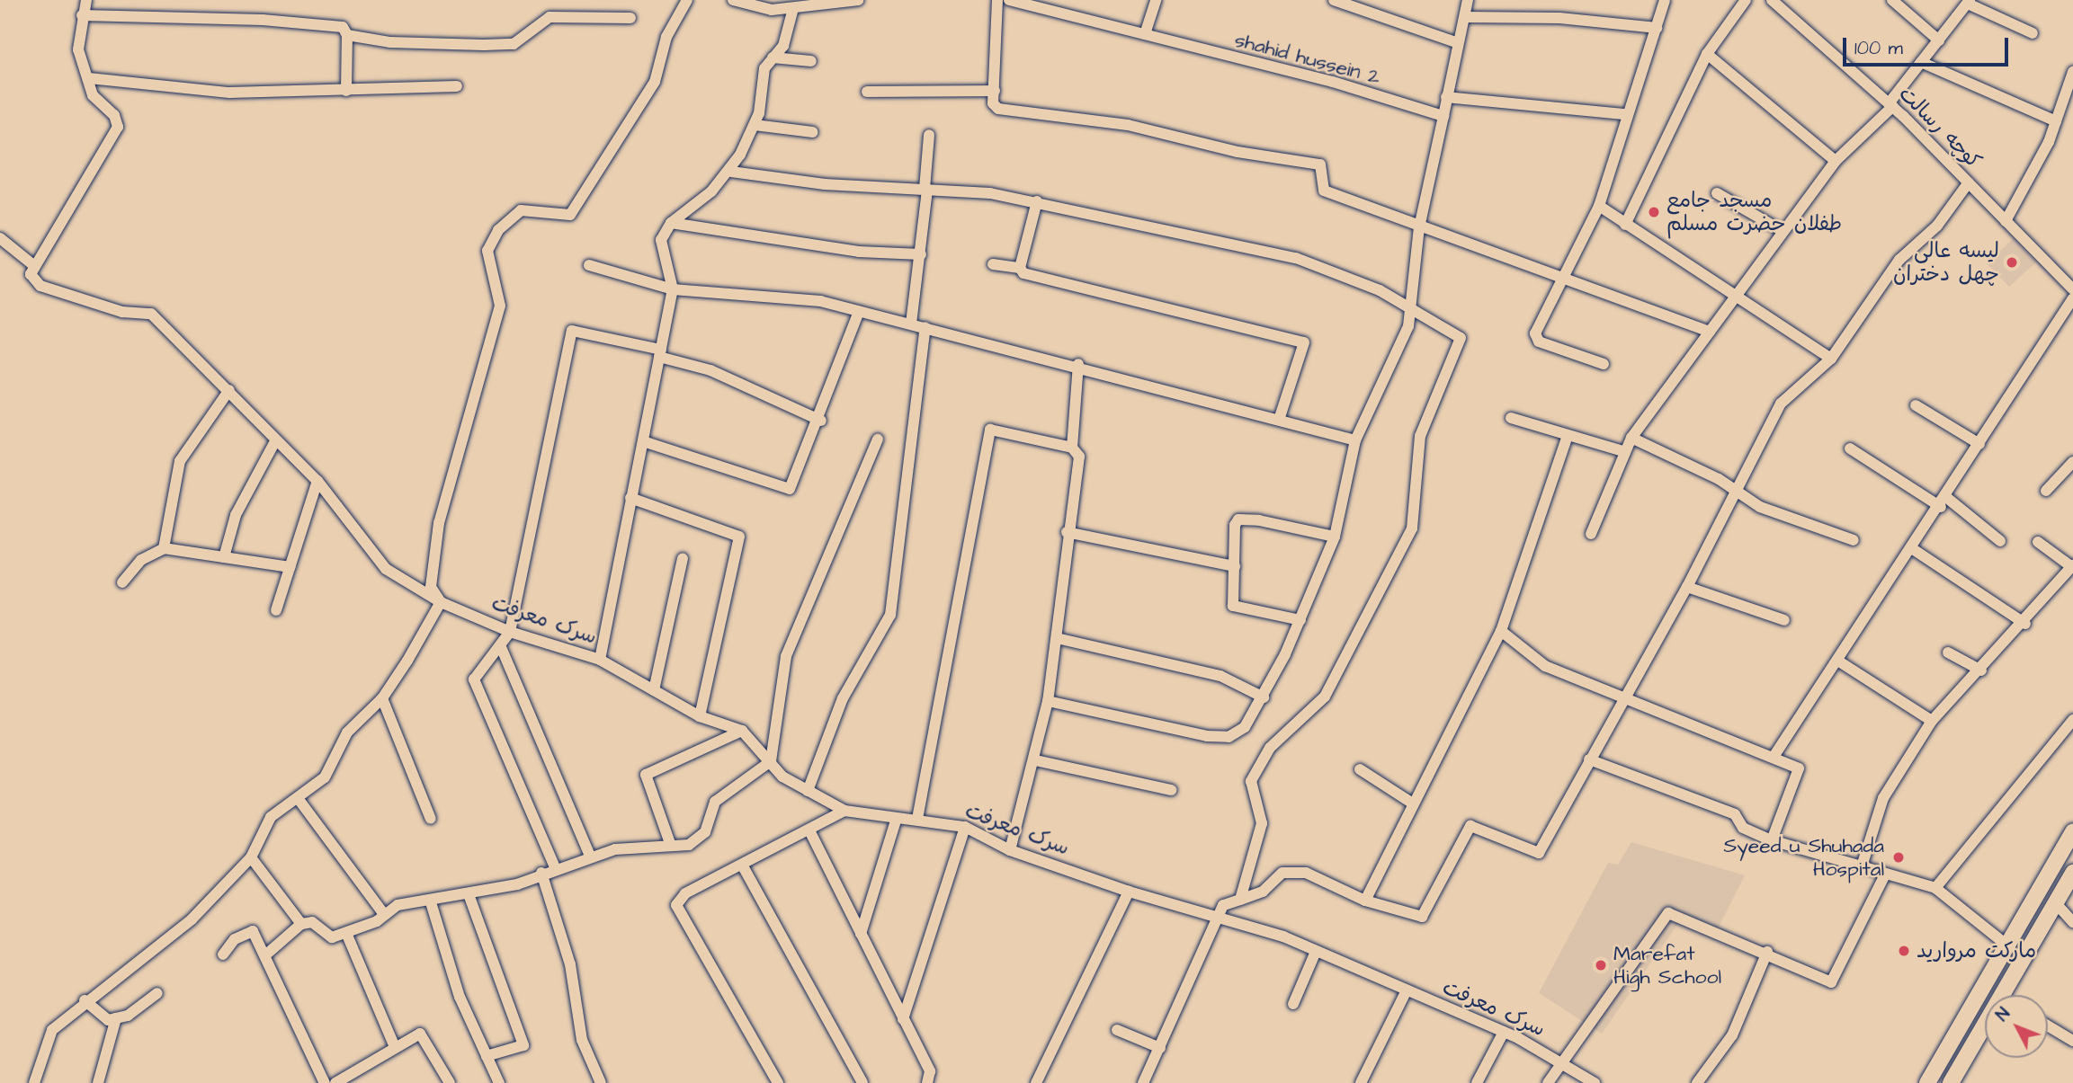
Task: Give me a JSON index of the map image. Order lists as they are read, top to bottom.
{
  "streets": {
    "street": ["shahid hussein 2", "کوچه رسالت", "سرک معرفت"]
  },
  "places": [
    "مسجد جامع طفلان حضرت مسلم",
    "لیسه عالی چهل دختران",
    "Syeed u Shuhada Hospital",
    "مارکت مروارید",
    "Marefat High School"
  ],
  "scale_bar": "100 m",
  "north": "top left"
}
